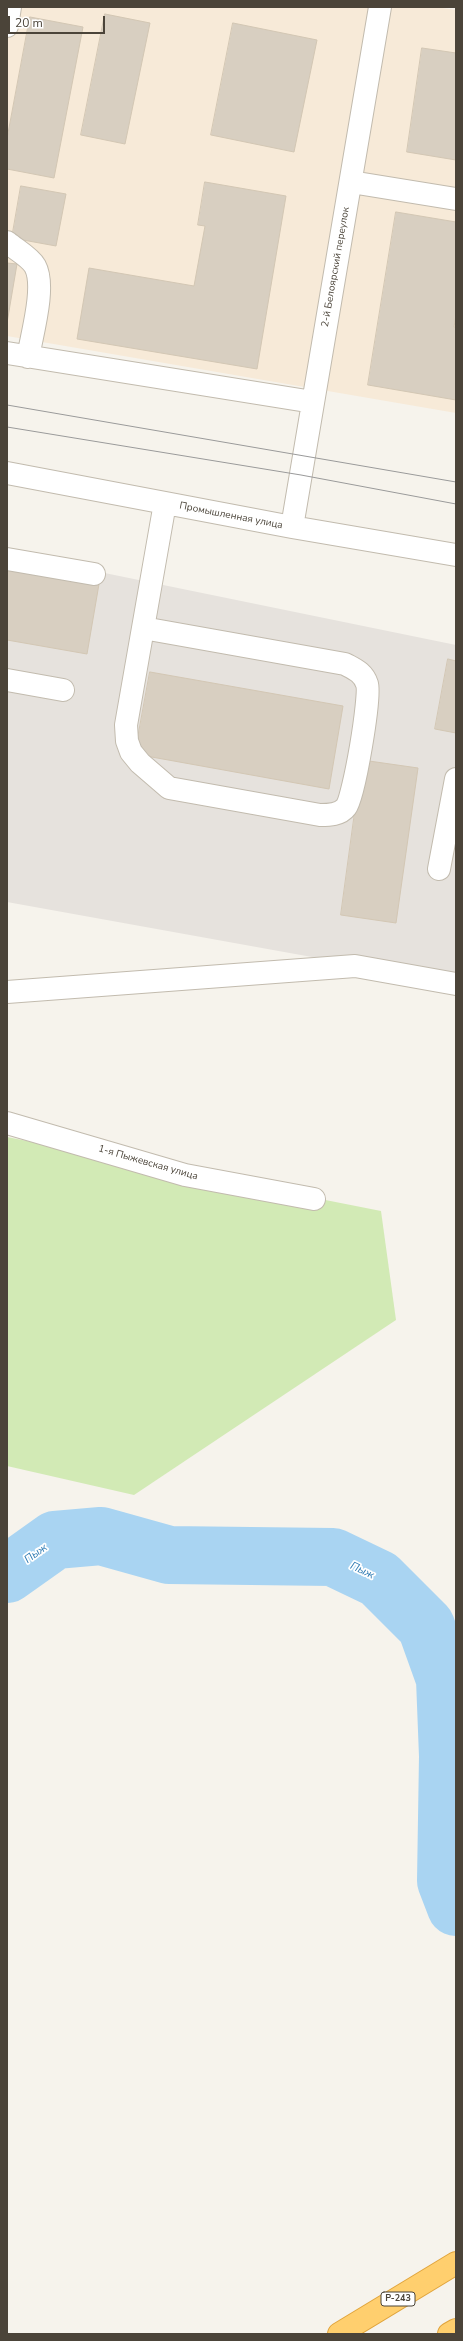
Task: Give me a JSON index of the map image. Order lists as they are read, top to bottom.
{
  "streets": {
    "highway": ["Р-243"],
    "street": ["2-й Белоярский переулок", "Промышленная улица", "1-я Пыжевская улица"]
  },
  "crossings": [
    ["2-й Белоярский переулок", "Промышленная улица"]
  ],
  "water": ["Пыж"],
  "scale_bar": "20 m"
}
